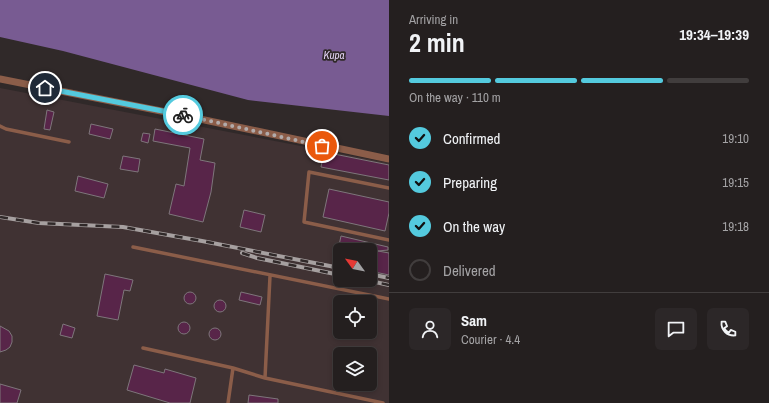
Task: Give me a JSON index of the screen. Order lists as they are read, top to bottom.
{
  "water": ["Kupa"],
  "north": "top left",
  "page": {
    "heading": ["2 min", "Arriving in", "19:34–19:39"],
    "panel": ["Sam", "Courier · 4.4"],
    "bar": "On the way · 110 m",
    "list": [
      ["Confirmed", "19:10"],
      ["Preparing", "19:15"],
      ["On the way", "19:18"],
      "Delivered"
    ]
  }
}
